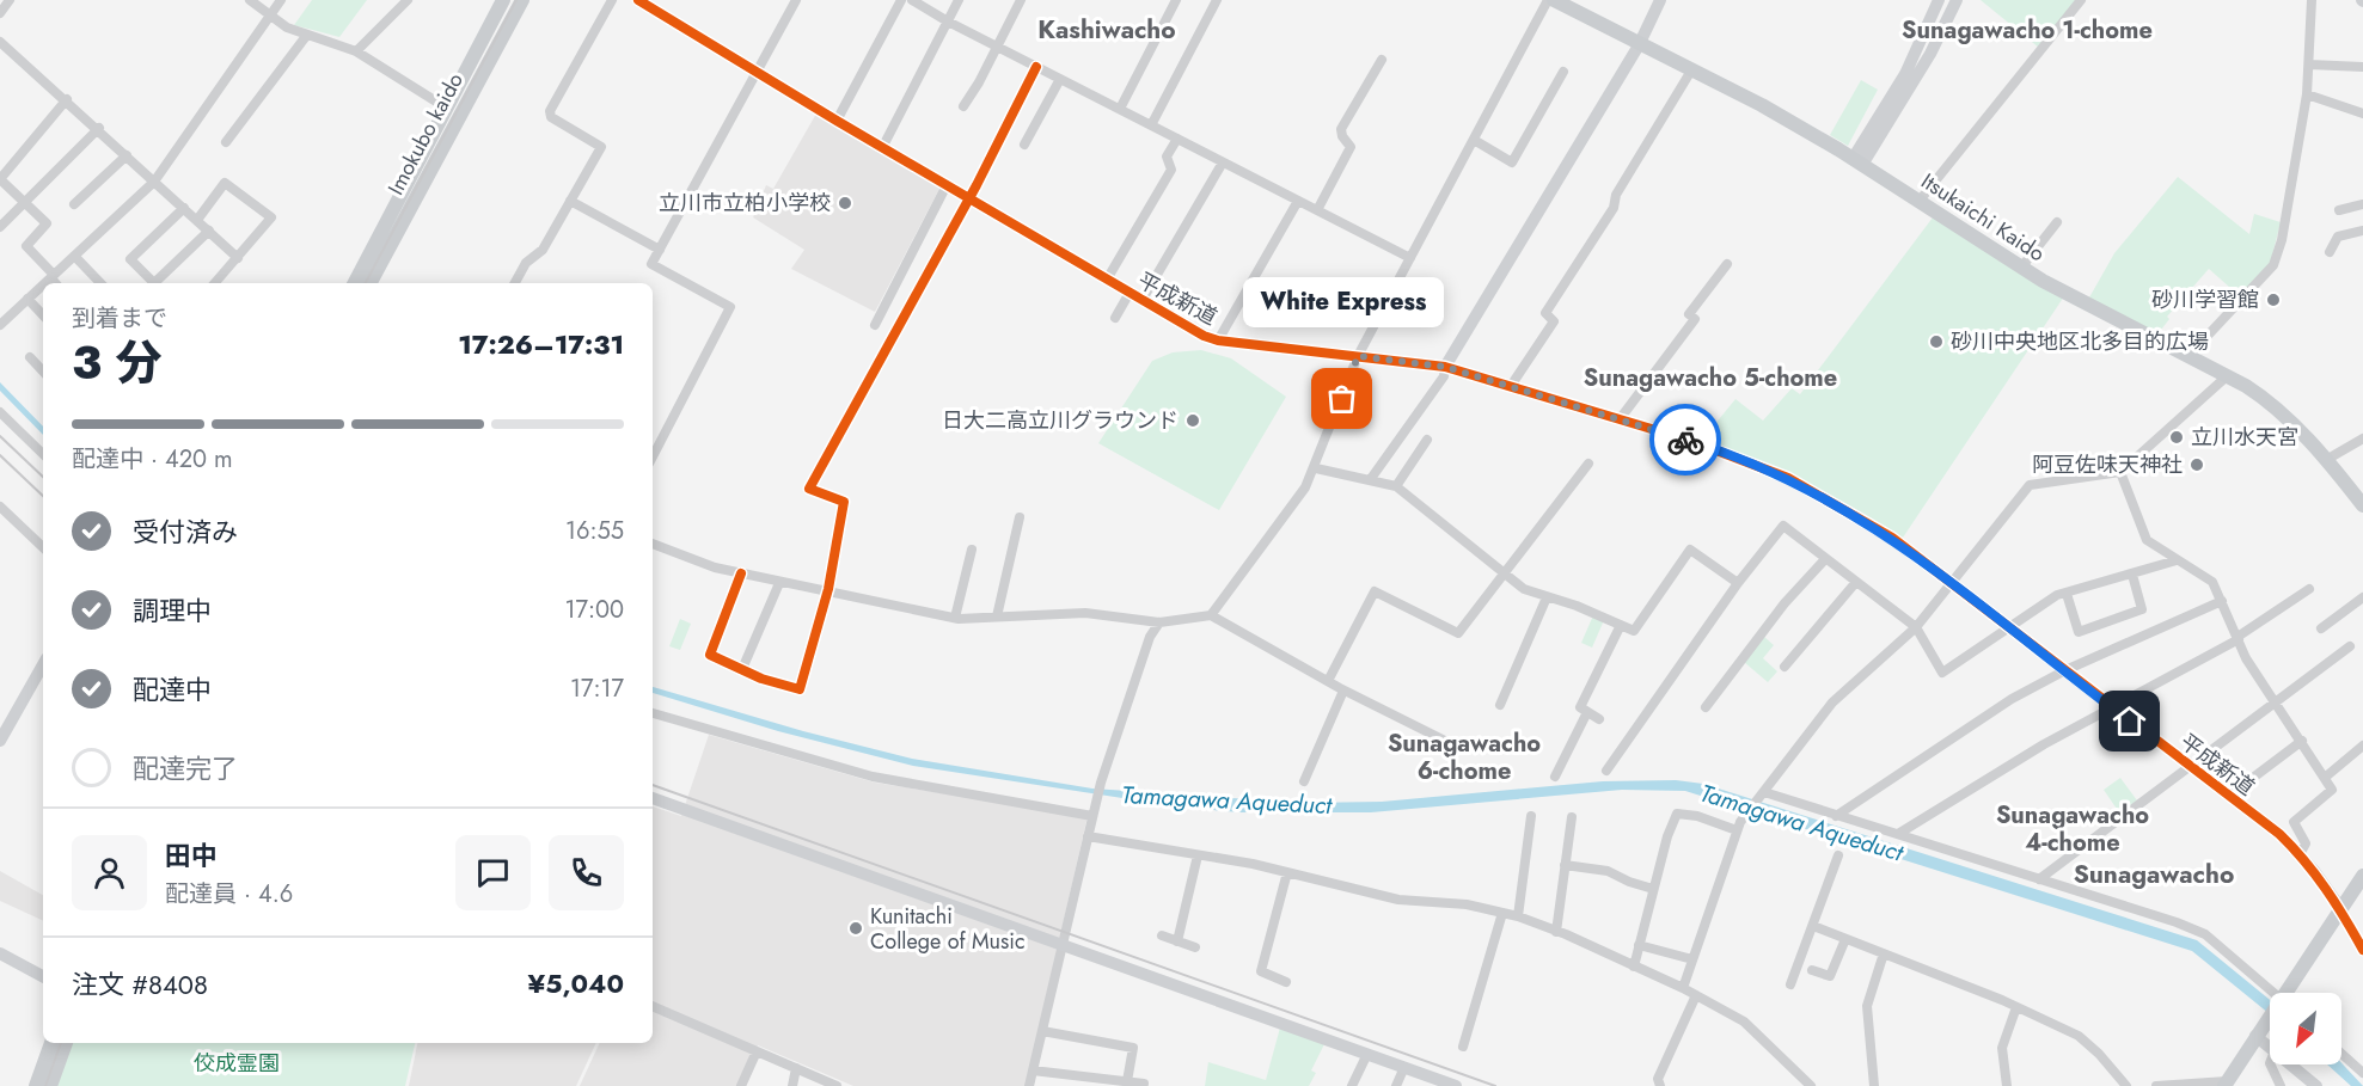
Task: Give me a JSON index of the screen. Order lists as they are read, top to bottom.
{
  "streets": {
    "main road": ["Imokubo kaido", "Itsukaichi Kaido"],
    "street": ["平成新道"]
  },
  "districts": [
    "Kashiwacho",
    "Sunagawacho 1-chome",
    "Sunagawacho 5-chome",
    "Sunagawacho 6-chome",
    "Sunagawacho 4-chome",
    "Sunagawacho"
  ],
  "water": ["Tamagawa Aqueduct"],
  "parks": ["佼成霊園"],
  "places": [
    "立川市立柏小学校",
    "砂川学習館",
    "砂川中央地区北多目的広場",
    "White Express",
    "日大二高立川グラウンド",
    "立川水天宮",
    "阿豆佐味天神社",
    "Kunitachi College of Music"
  ],
  "north": "bottom left",
  "page": {
    "bubble": "White Express",
    "heading": ["3 分", "到着まで", "17:26–17:31"],
    "panel": [
      "田中",
      "配達員 · 4.6",
      "注文 #8408",
      "¥5,040"
    ],
    "bar": "配達中 · 420 m",
    "list": [
      ["受付済み", "16:55"],
      ["調理中", "17:00"],
      ["配達中", "17:17"],
      "配達完了"
    ]
  }
}
